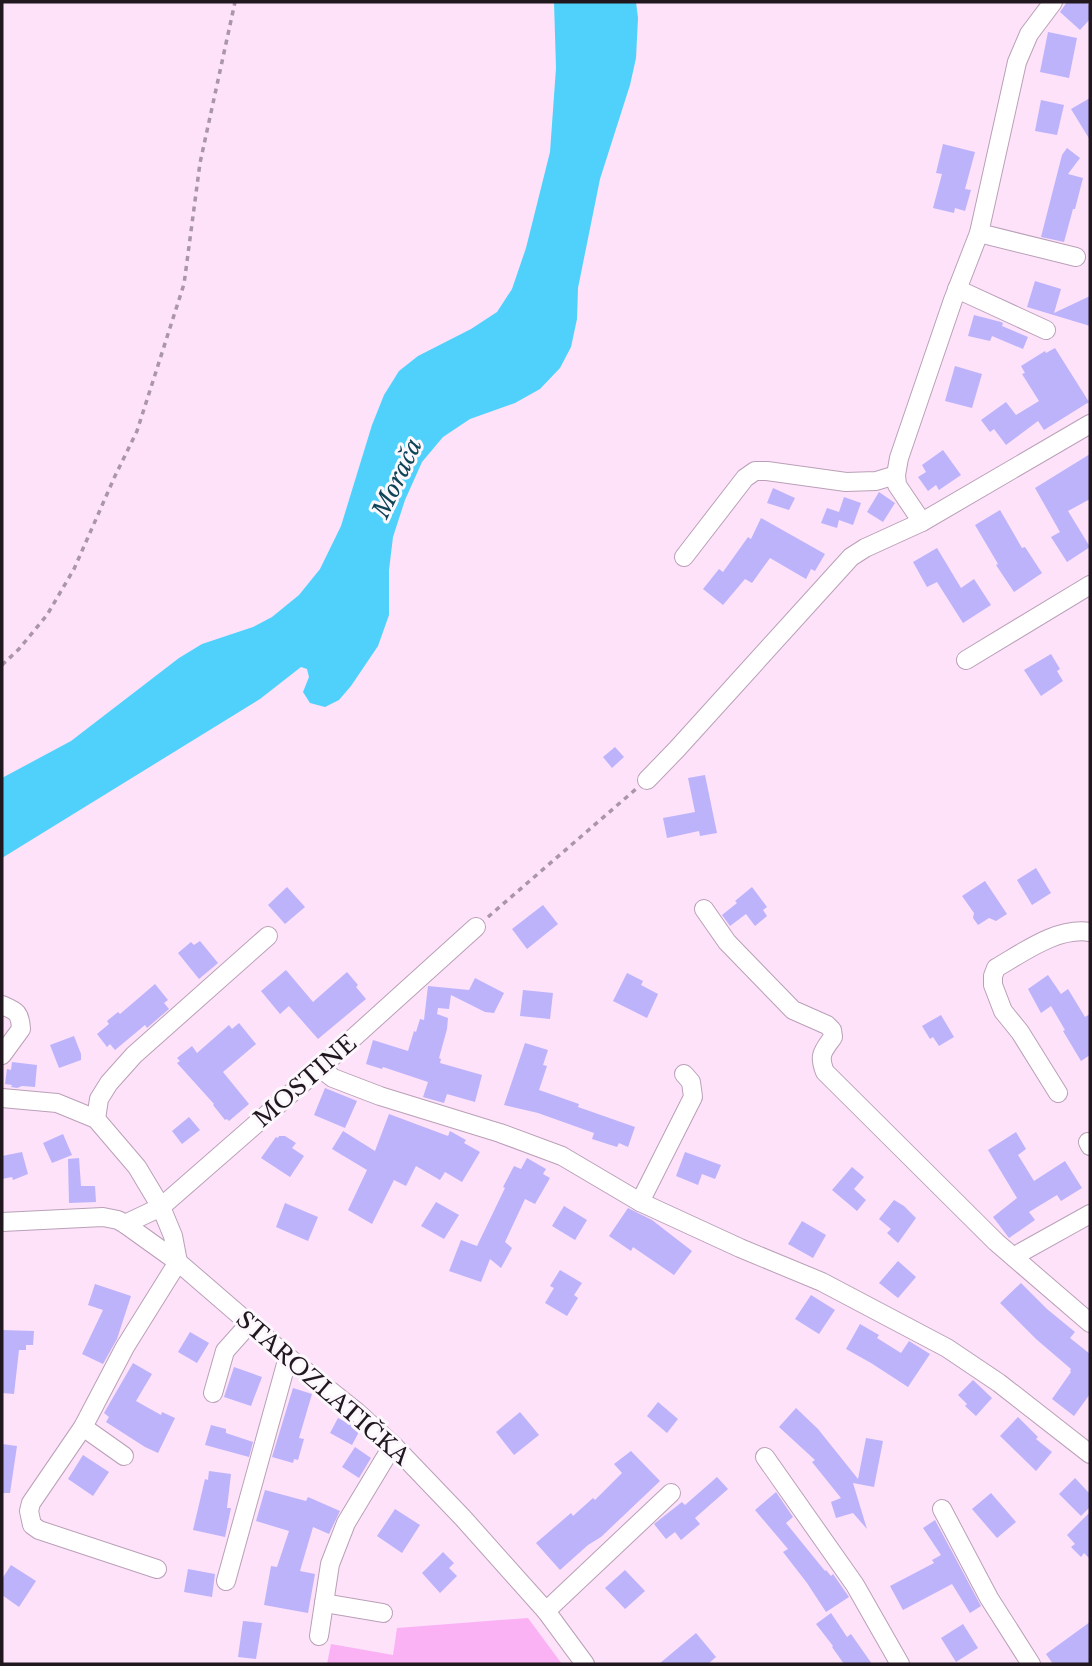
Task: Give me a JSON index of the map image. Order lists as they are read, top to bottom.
{
  "streets": {
    "street": ["MOSTINE", "STAROZLATIČKA"]
  },
  "crossings": [
    ["MOSTINE", "STAROZLATIČKA"]
  ],
  "water": ["Morača"]
}
